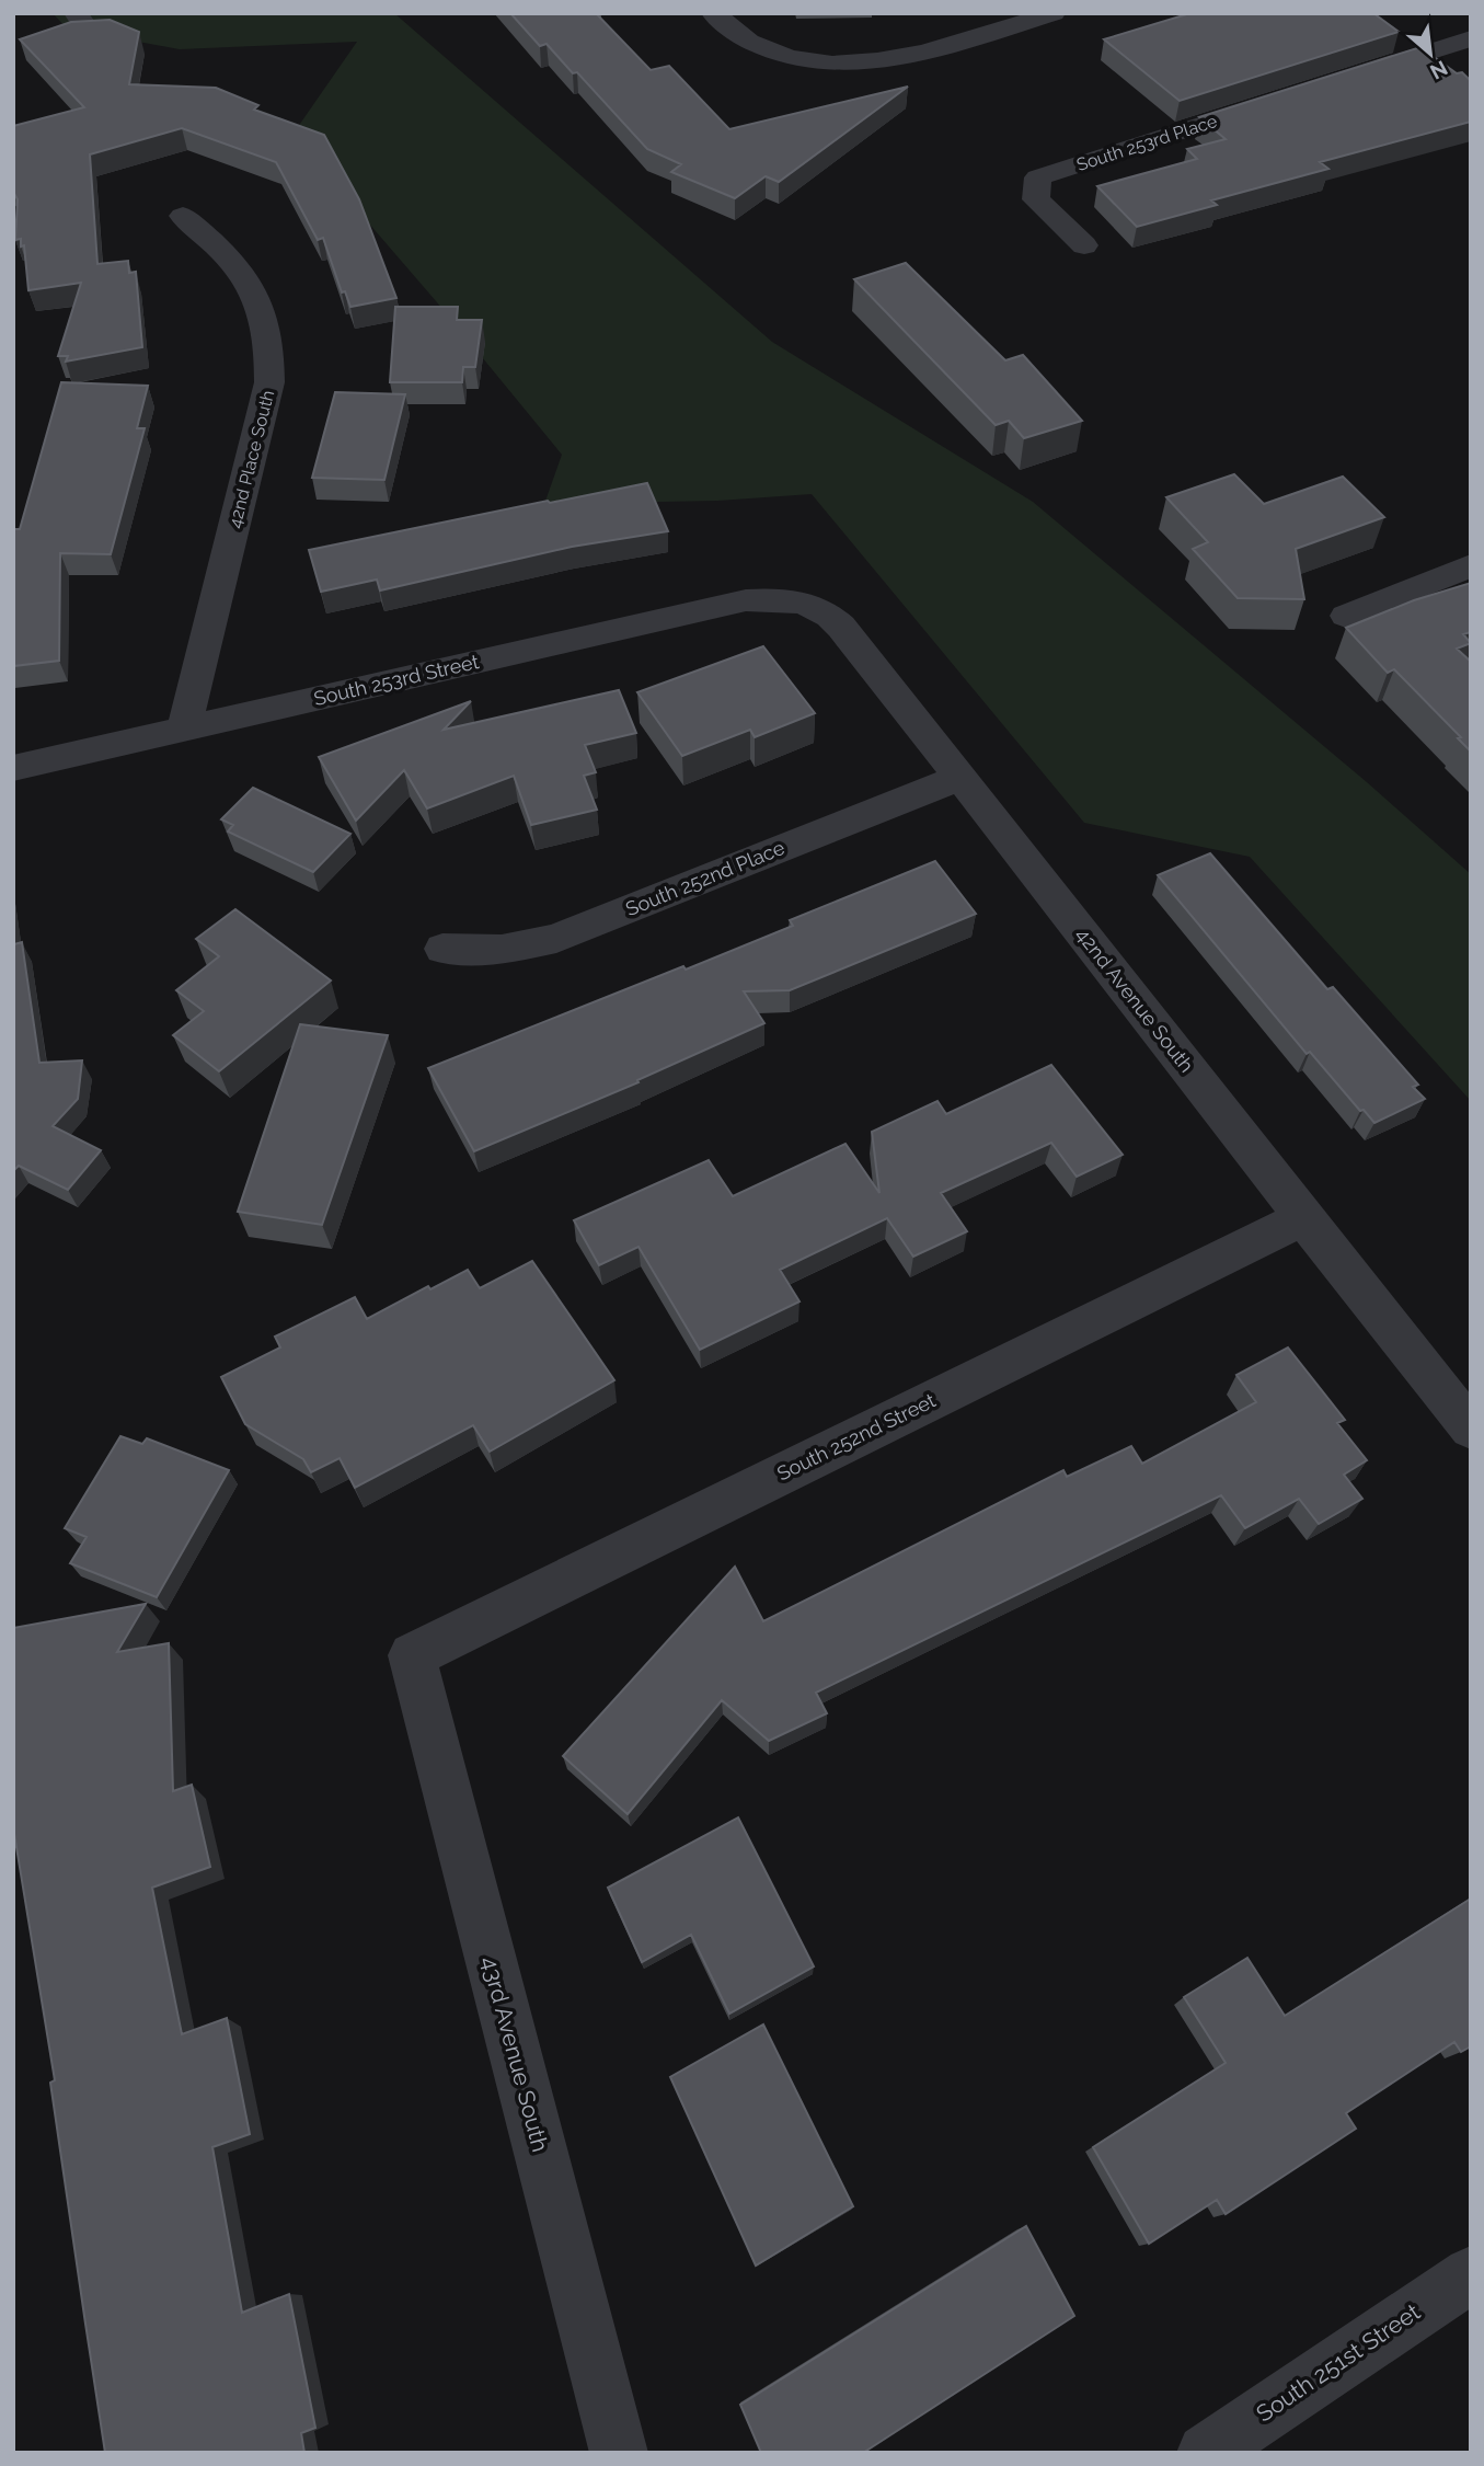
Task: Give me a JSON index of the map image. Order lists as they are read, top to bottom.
{
  "streets": {
    "street": [
      "South 253rd Place",
      "42nd Place South",
      "South 253rd Street",
      "South 252nd Place",
      "42nd Avenue South",
      "South 252nd Street",
      "43rd Avenue South",
      "South 251st Street"
    ]
  },
  "crossings": [
    ["42nd Place South", "South 253rd Street"],
    ["South 253rd Street", "42nd Avenue South"],
    ["South 252nd Place", "42nd Avenue South"],
    ["42nd Avenue South", "South 252nd Street"],
    ["South 252nd Street", "43rd Avenue South"]
  ],
  "north": "bottom right"
}
